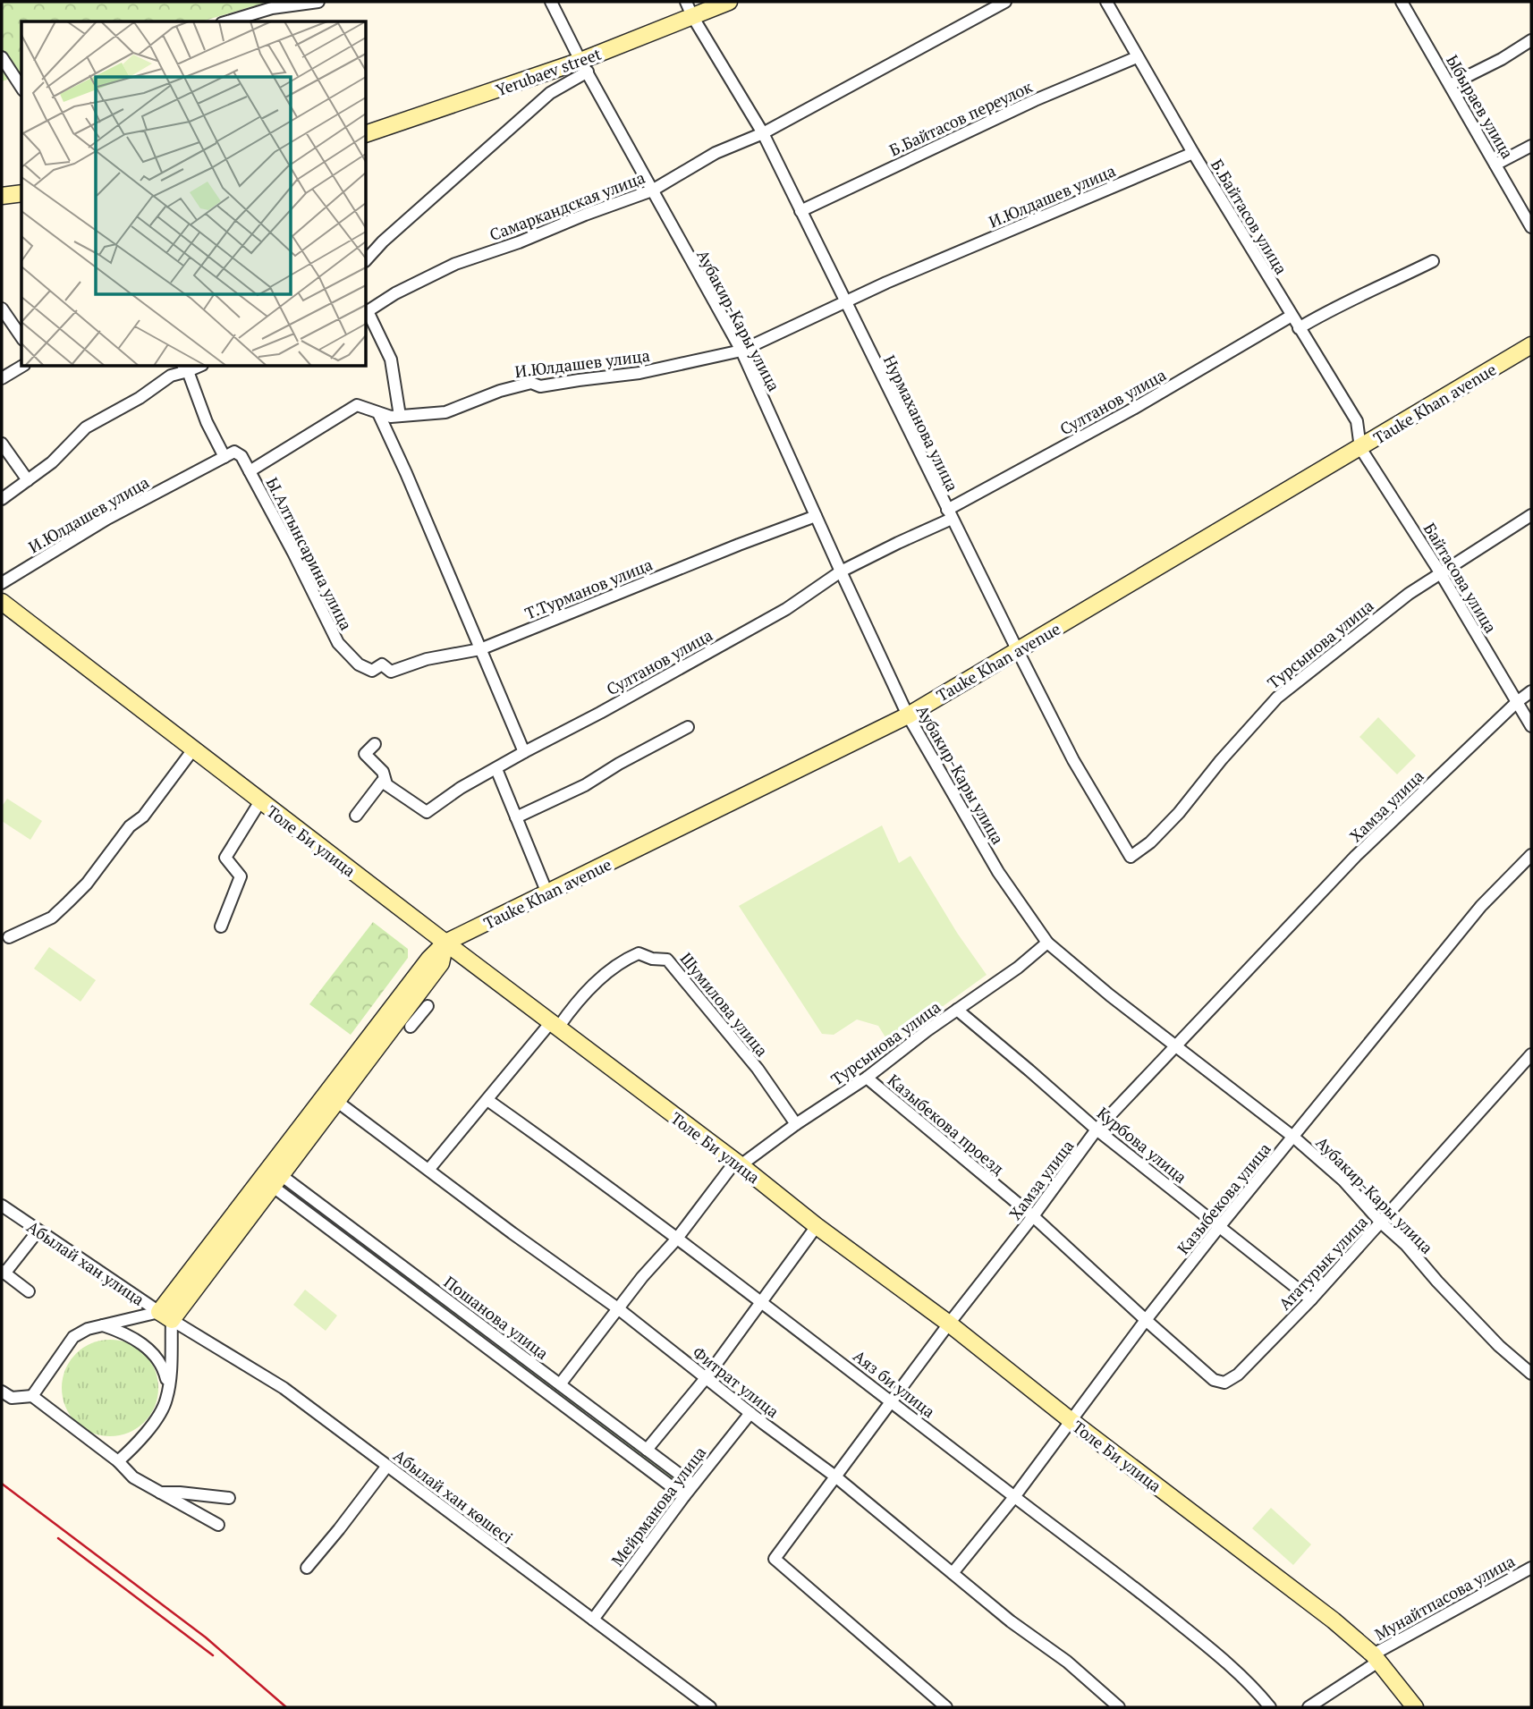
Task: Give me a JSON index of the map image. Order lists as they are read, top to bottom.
{
  "streets": {
    "street": [
      "Yerubaev street",
      "Ыбыраев улица",
      "Б.Байтасов переулок",
      "И.Юлдашев улица",
      "Самаркандская улица",
      "Б.Байтасов улица",
      "Аубакир-Кары улица",
      "Султанов улица",
      "Tauke Khan avenue",
      "Нурмаханова улица",
      "Ы.Алтынсарина улица",
      "Байтасова улица",
      "Т.Турманов улица",
      "Турсынова улица",
      "Хамза улица",
      "Толе Би улица",
      "Шумилова улица",
      "Казыбекова проезд",
      "Курбова улица",
      "Казыбекова улица",
      "Абылай хан улица",
      "Ататурык улица",
      "Пошанова улица",
      "Фитрат улица",
      "Аяз би улица",
      "Абылай хан көшесі",
      "Мейрманова улица",
      "Мунайтпасова улица"
    ]
  },
  "crossings": [
    ["Yerubaev street", "Аубакир-Кары улица"],
    ["Yerubaev street", "Нурмаханова улица"],
    ["Б.Байтасов переулок", "Б.Байтасов улица"],
    ["Б.Байтасов переулок", "Нурмаханова улица"],
    ["И.Юлдашев улица", "Самаркандская улица"],
    ["И.Юлдашев улица", "Б.Байтасов улица"],
    ["И.Юлдашев улица", "Аубакир-Кары улица"],
    ["И.Юлдашев улица", "Нурмаханова улица"],
    ["И.Юлдашев улица", "Ы.Алтынсарина улица"],
    ["Самаркандская улица", "Аубакир-Кары улица"],
    ["Самаркандская улица", "Нурмаханова улица"],
    ["Б.Байтасов улица", "Султанов улица"],
    ["Б.Байтасов улица", "Tauke Khan avenue"],
    ["Б.Байтасов улица", "Байтасова улица"],
    ["Аубакир-Кары улица", "Султанов улица"],
    ["Аубакир-Кары улица", "Tauke Khan avenue"],
    ["Аубакир-Кары улица", "Т.Турманов улица"],
    ["Аубакир-Кары улица", "Турсынова улица"],
    ["Аубакир-Кары улица", "Хамза улица"],
    ["Аубакир-Кары улица", "Казыбекова улица"],
    ["Аубакир-Кары улица", "Ататурык улица"],
    ["Султанов улица", "Нурмаханова улица"],
    ["Tauke Khan avenue", "Нурмаханова улица"],
    ["Tauke Khan avenue", "Байтасова улица"],
    ["Tauke Khan avenue", "Толе Би улица"],
    ["Tauke Khan avenue", "Абылай хан улица"],
    ["Tauke Khan avenue", "Пошанова улица"],
    ["Tauke Khan avenue", "Фитрат улица"],
    ["Tauke Khan avenue", "Абылай хан көшесі"],
    ["Нурмаханова улица", "Турсынова улица"],
    ["Ы.Алтынсарина улица", "Т.Турманов улица"],
    ["Байтасова улица", "Турсынова улица"],
    ["Байтасова улица", "Хамза улица"],
    ["Турсынова улица", "Толе Би улица"],
    ["Турсынова улица", "Шумилова улица"],
    ["Турсынова улица", "Казыбекова проезд"],
    ["Турсынова улица", "Курбова улица"],
    ["Турсынова улица", "Пошанова улица"],
    ["Турсынова улица", "Фитрат улица"],
    ["Турсынова улица", "Аяз би улица"],
    ["Хамза улица", "Толе Би улица"],
    ["Хамза улица", "Казыбекова проезд"],
    ["Хамза улица", "Курбова улица"],
    ["Хамза улица", "Фитрат улица"],
    ["Хамза улица", "Аяз би улица"],
    ["Толе Би улица", "Шумилова улица"],
    ["Толе Би улица", "Казыбекова улица"],
    ["Толе Би улица", "Мунайтпасова улица"],
    ["Шумилова улица", "Фитрат улица"],
    ["Шумилова улица", "Аяз би улица"],
    ["Казыбекова проезд", "Казыбекова улица"],
    ["Казыбекова проезд", "Ататурык улица"],
    ["Курбова улица", "Казыбекова улица"],
    ["Курбова улица", "Ататурык улица"],
    ["Казыбекова улица", "Ататурык улица"],
    ["Казыбекова улица", "Фитрат улица"],
    ["Казыбекова улица", "Аяз би улица"],
    ["Абылай хан улица", "Абылай хан көшесі"],
    ["Пошанова улица", "Мейрманова улица"],
    ["Фитрат улица", "Мейрманова улица"],
    ["Абылай хан көшесі", "Мейрманова улица"]
  ]
}
